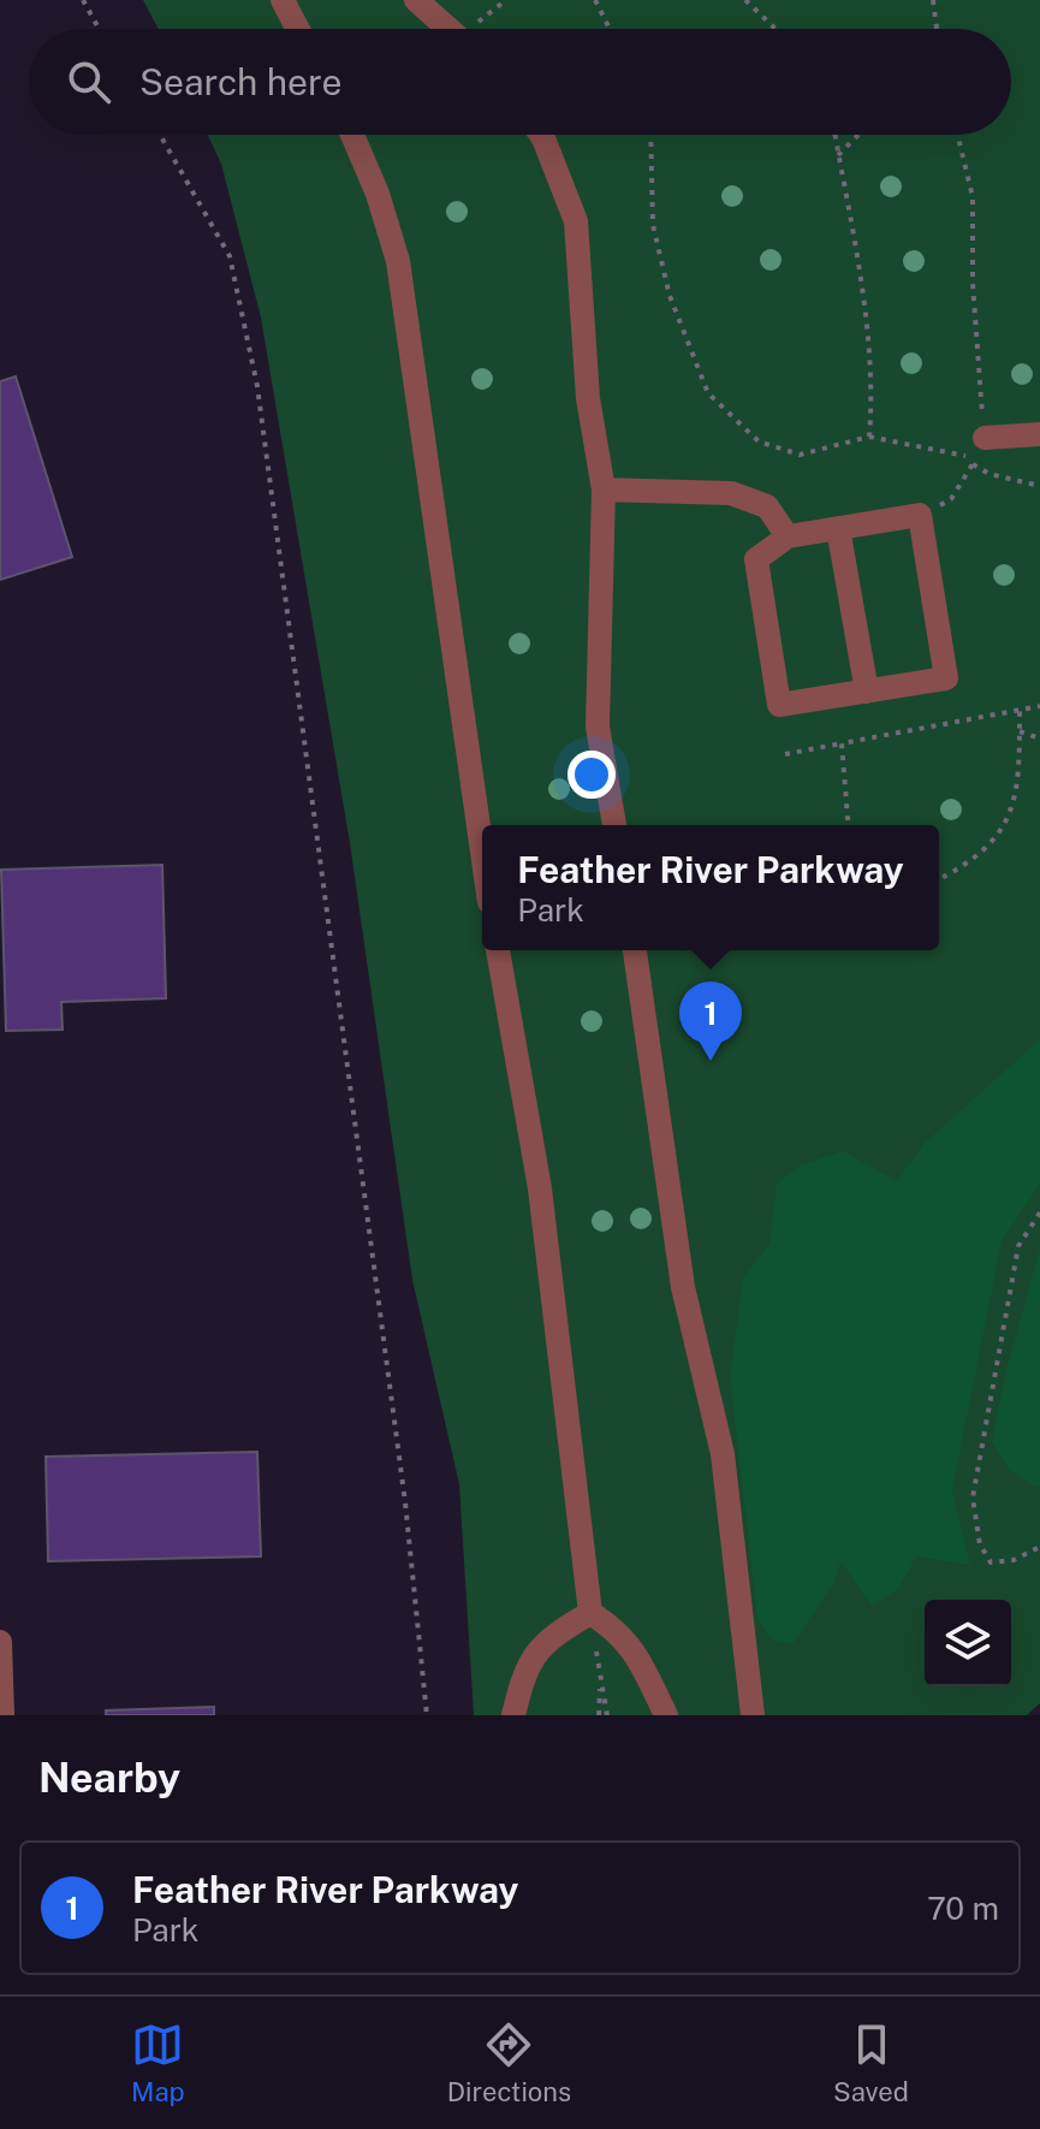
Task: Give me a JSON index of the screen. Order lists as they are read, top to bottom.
{
  "page": {
    "search": "Search here",
    "popup": ["Feather River Parkway", "Park"],
    "pins": "1",
    "heading": "Nearby",
    "list": [
      {
        "mark": "1",
        "name": "Feather River Parkway",
        "note": "Park",
        "value": "70 m"
      }
    ],
    "nav": ["Map", "Directions", "Saved"]
  }
}
